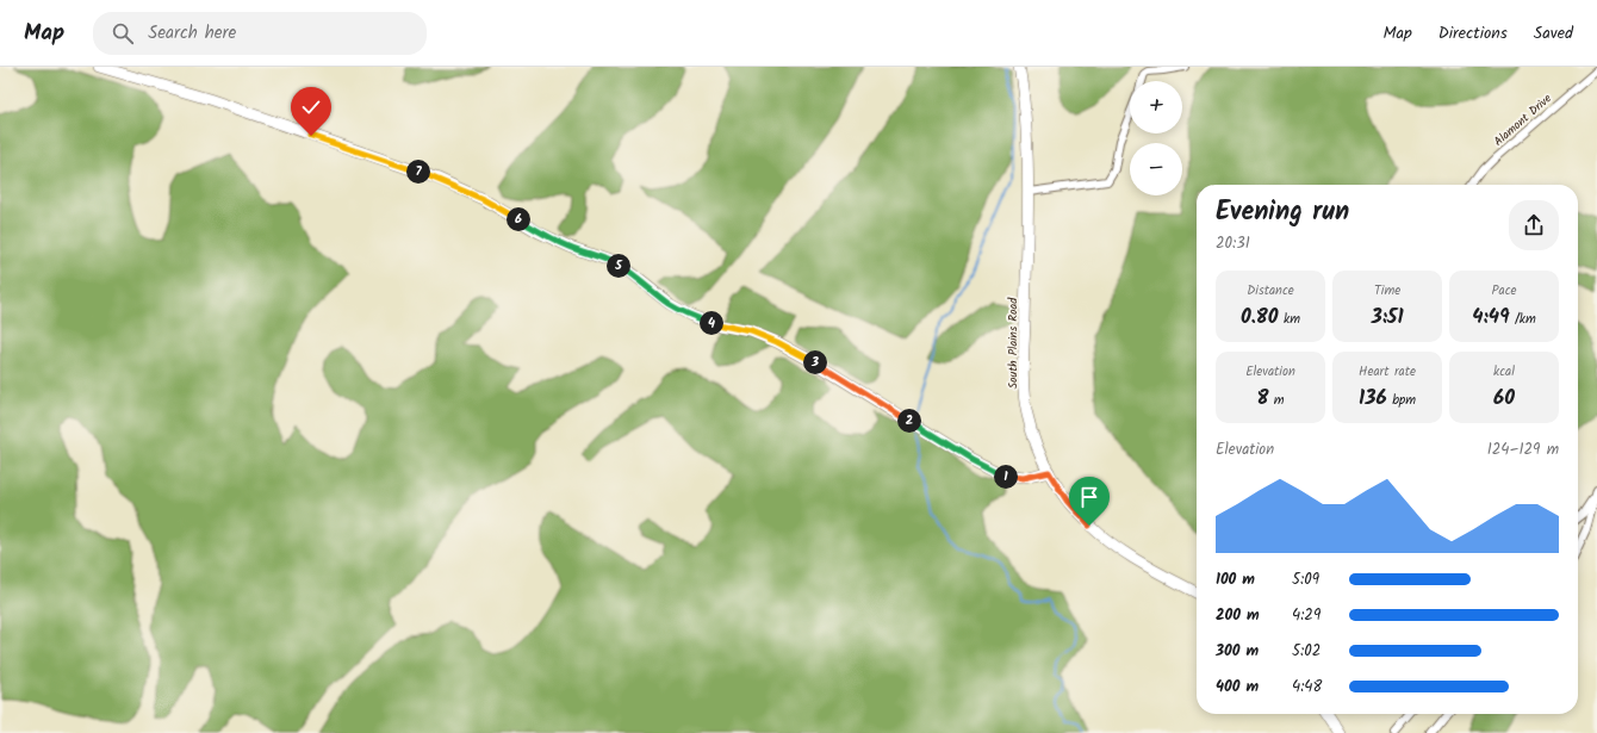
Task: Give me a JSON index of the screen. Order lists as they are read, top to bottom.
{
  "streets": {
    "street": ["Alamont Drive", "South Plains Road"]
  },
  "page": {
    "header": "Map",
    "search": "Search here",
    "nav": ["Map", "Directions", "Saved"],
    "map_buttons": ["+", "−"],
    "pins": [
      "7",
      "6",
      "5",
      "4",
      "3",
      "2",
      "1"
    ],
    "heading": ["Evening run", "20:31"],
    "stats": [
      ["Distance", "0.80 km"],
      ["Time", "3:51"],
      ["Pace", "4:49 /km"],
      ["Elevation", "8 m"],
      ["Heart rate", "136 bpm"],
      ["kcal", "60"]
    ],
    "chart": ["Elevation", "124–129 m"],
    "list": [
      {
        "name": "100 m",
        "note": "5:09"
      },
      {
        "name": "200 m",
        "note": "4:29"
      },
      {
        "name": "300 m",
        "note": "5:02"
      },
      {
        "name": "400 m",
        "note": "4:48"
      }
    ]
  }
}
